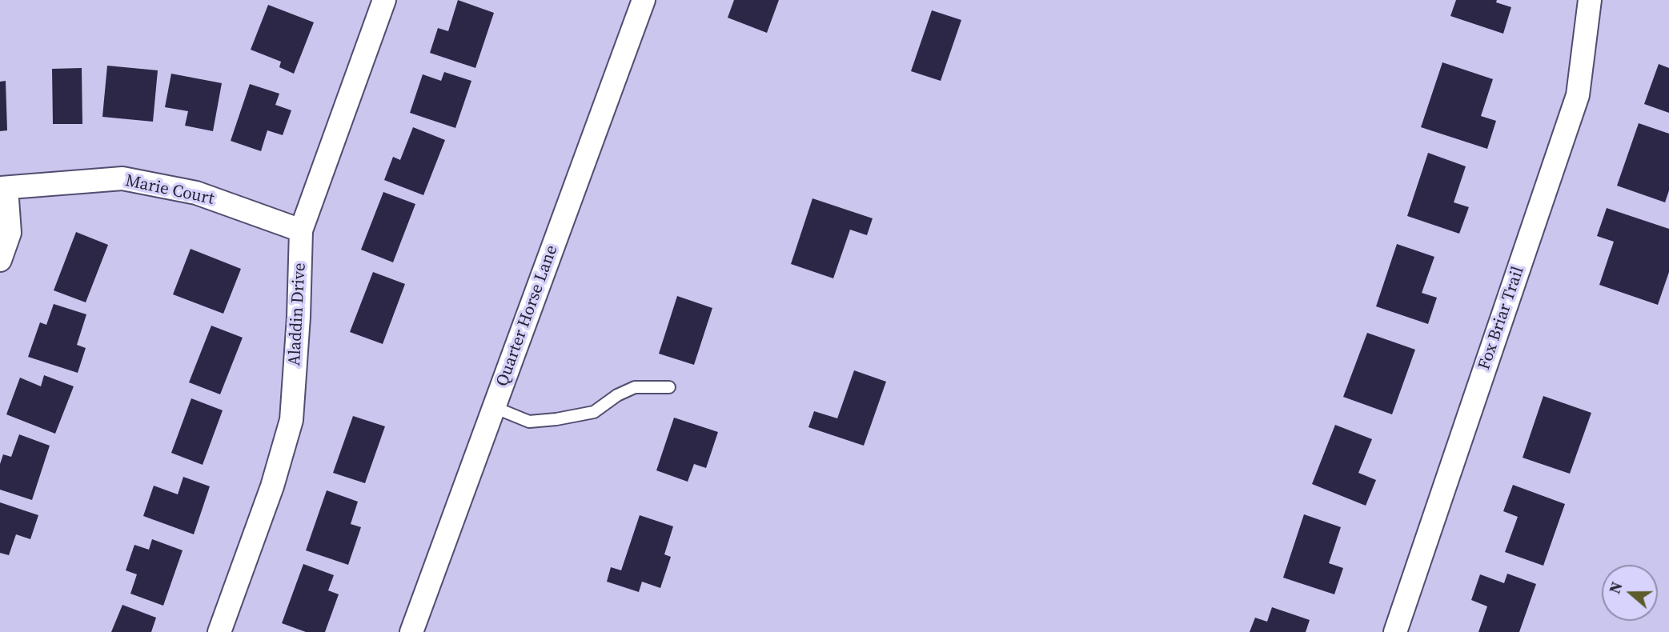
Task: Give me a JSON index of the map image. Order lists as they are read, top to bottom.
{
  "streets": {
    "street": [
      "Marie Court",
      "Aladdin Drive",
      "Quarter Horse Lane",
      "Fox Briar Trail"
    ]
  },
  "crossings": [
    ["Marie Court", "Aladdin Drive"]
  ],
  "north": "left"
}
